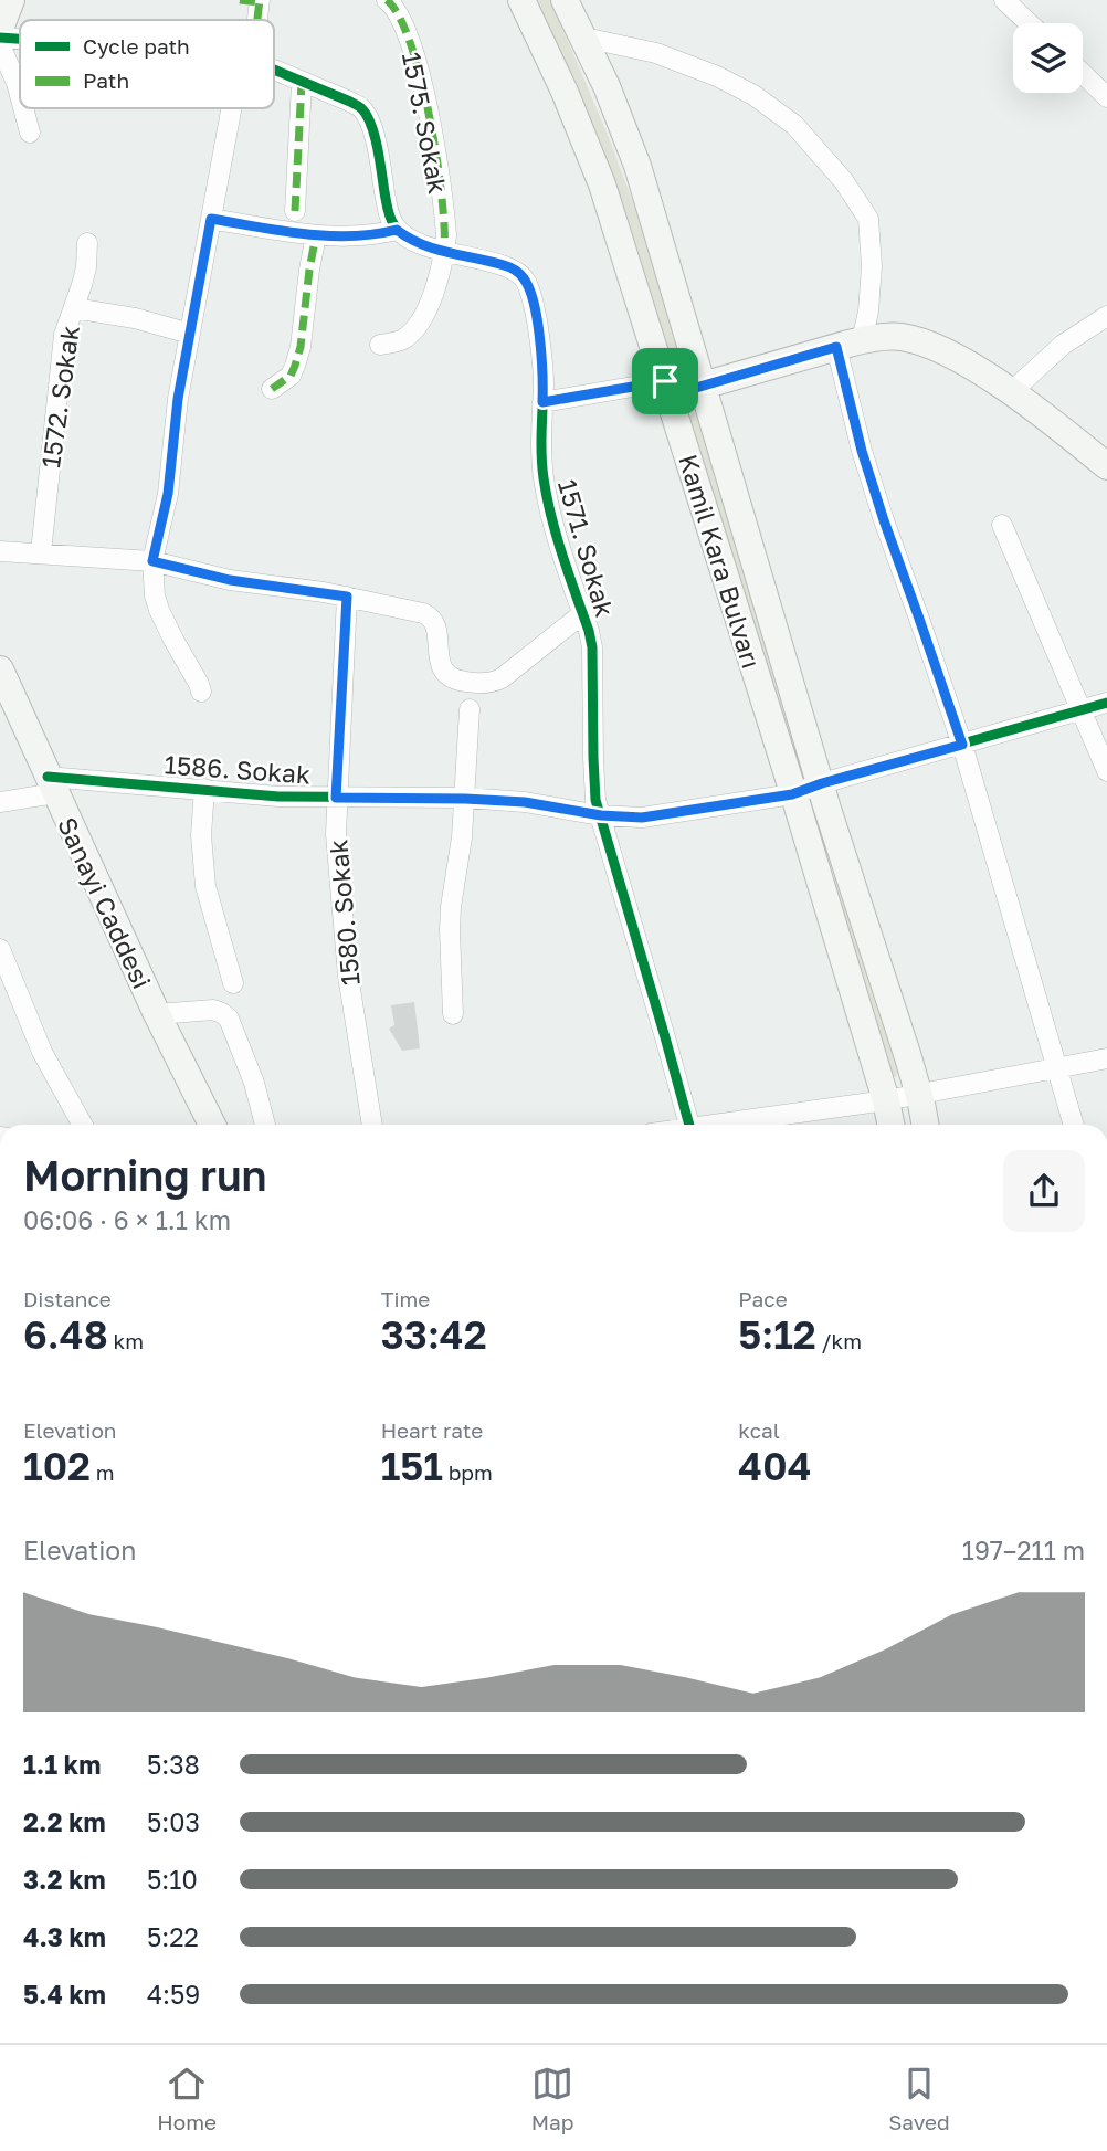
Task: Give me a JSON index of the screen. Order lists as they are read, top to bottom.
{
  "streets": {
    "main road": ["Kamil Kara Bulvarı", "Sanayi Caddesi"],
    "street": [
      "1575. Sokak",
      "1572. Sokak",
      "1571. Sokak",
      "1586. Sokak",
      "1580. Sokak"
    ]
  },
  "crossings": [
    ["1575. Sokak", "1571. Sokak"],
    ["1571. Sokak", "1586. Sokak"],
    ["Kamil Kara Bulvarı", "1586. Sokak"],
    ["1586. Sokak", "Sanayi Caddesi"],
    ["1586. Sokak", "1580. Sokak"]
  ],
  "legend": ["Cycle path", "Path"],
  "page": {
    "heading": ["Morning run", "06:06 · 6 × 1.1 km"],
    "stats": [
      ["Distance", "6.48 km"],
      ["Time", "33:42"],
      ["Pace", "5:12 /km"],
      ["Elevation", "102 m"],
      ["Heart rate", "151 bpm"],
      ["kcal", "404"]
    ],
    "chart": ["Elevation", "197–211 m"],
    "list": [
      {
        "name": "1.1 km",
        "note": "5:38"
      },
      {
        "name": "2.2 km",
        "note": "5:03"
      },
      {
        "name": "3.2 km",
        "note": "5:10"
      },
      {
        "name": "4.3 km",
        "note": "5:22"
      },
      {
        "name": "5.4 km",
        "note": "4:59"
      }
    ],
    "tabs": ["Home", "Map", "Saved"]
  }
}
